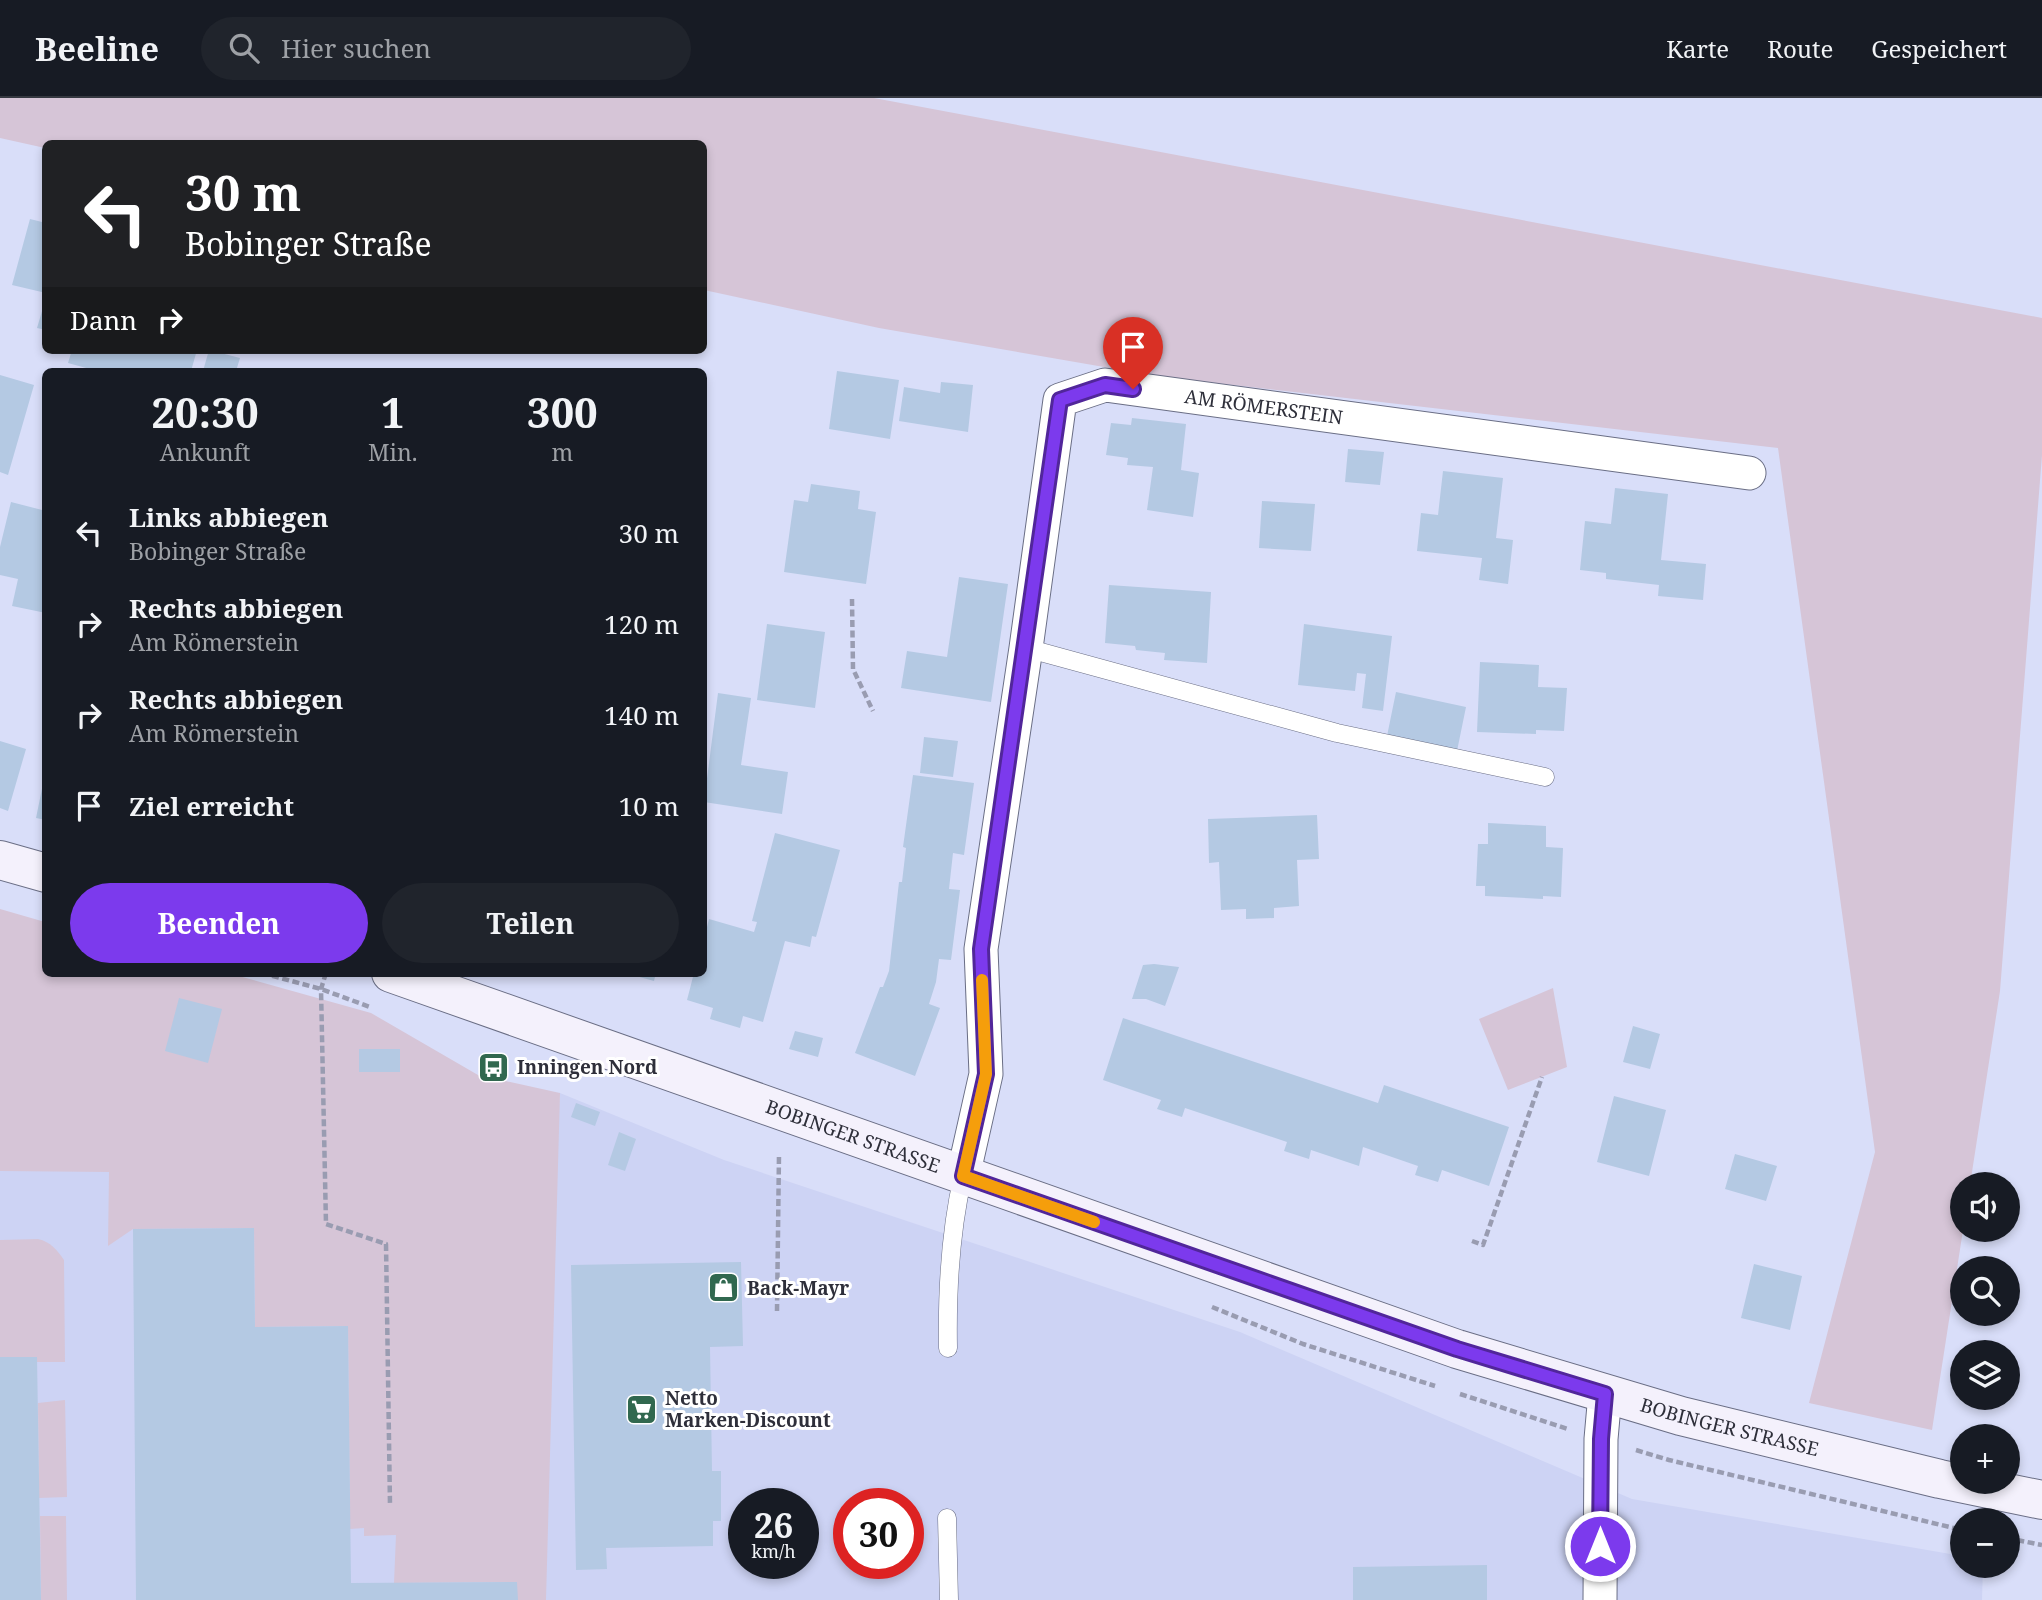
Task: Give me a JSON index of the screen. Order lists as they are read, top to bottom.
{
  "streets": {
    "main road": ["BOBINGER STRASSE"],
    "street": ["AM RÖMERSTEIN"]
  },
  "crossings": [
    ["AM RÖMERSTEIN", "BOBINGER STRASSE"]
  ],
  "places": {
    "bus stop": ["Inningen Nord"],
    "shop": ["Back-Mayr"],
    "supermarket": ["Netto Marken-Discount"]
  },
  "page": {
    "header": "Beeline",
    "search": "Hier suchen",
    "nav": ["Karte", "Route", "Gespeichert"],
    "turn": ["30 m", "Bobinger Straße"],
    "then": "Dann",
    "eta": [
      "20:30",
      "Ankunft",
      "1",
      "Min.",
      "300",
      "m"
    ],
    "list": [
      {
        "name": "Links abbiegen",
        "note": "Bobinger Straße",
        "value": "30 m"
      },
      {
        "name": "Rechts abbiegen",
        "note": "Am Römerstein",
        "value": "120 m"
      },
      {
        "name": "Rechts abbiegen",
        "note": "Am Römerstein",
        "value": "140 m"
      },
      {
        "name": "Ziel erreicht",
        "value": "10 m"
      }
    ],
    "buttons": ["Beenden", "Teilen"],
    "map_buttons": ["+", "−"],
    "speed": "26 km/h",
    "limit": "30"
  }
}
